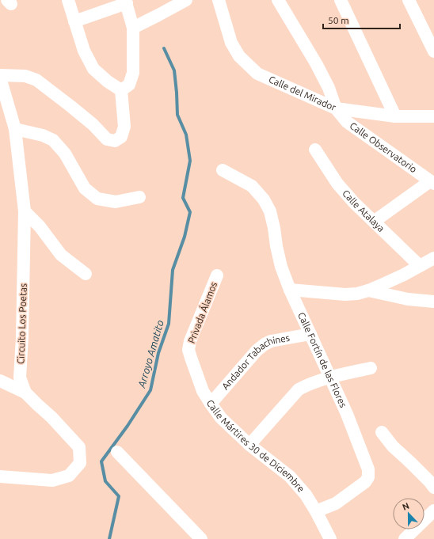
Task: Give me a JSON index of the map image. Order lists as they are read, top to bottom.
{
  "streets": {
    "street": [
      "Calle del Mirador",
      "Calle Observatorio",
      "Calle Atalaya",
      "Privada Álamos",
      "Circuito Los Poetas",
      "Calle Fortín de las Flores",
      "Andador Tabachines",
      "Calle Mártires 30 de Diciembre"
    ]
  },
  "crossings": [
    ["Calle del Mirador", "Calle Observatorio"],
    ["Privada Álamos", "Calle Mártires 30 de Diciembre"],
    ["Calle Fortín de las Flores", "Andador Tabachines"],
    ["Calle Fortín de las Flores", "Calle Mártires 30 de Diciembre"],
    ["Andador Tabachines", "Calle Mártires 30 de Diciembre"]
  ],
  "water": ["Arroyo Amatito"],
  "scale_bar": "50 m",
  "north": "top"
}
